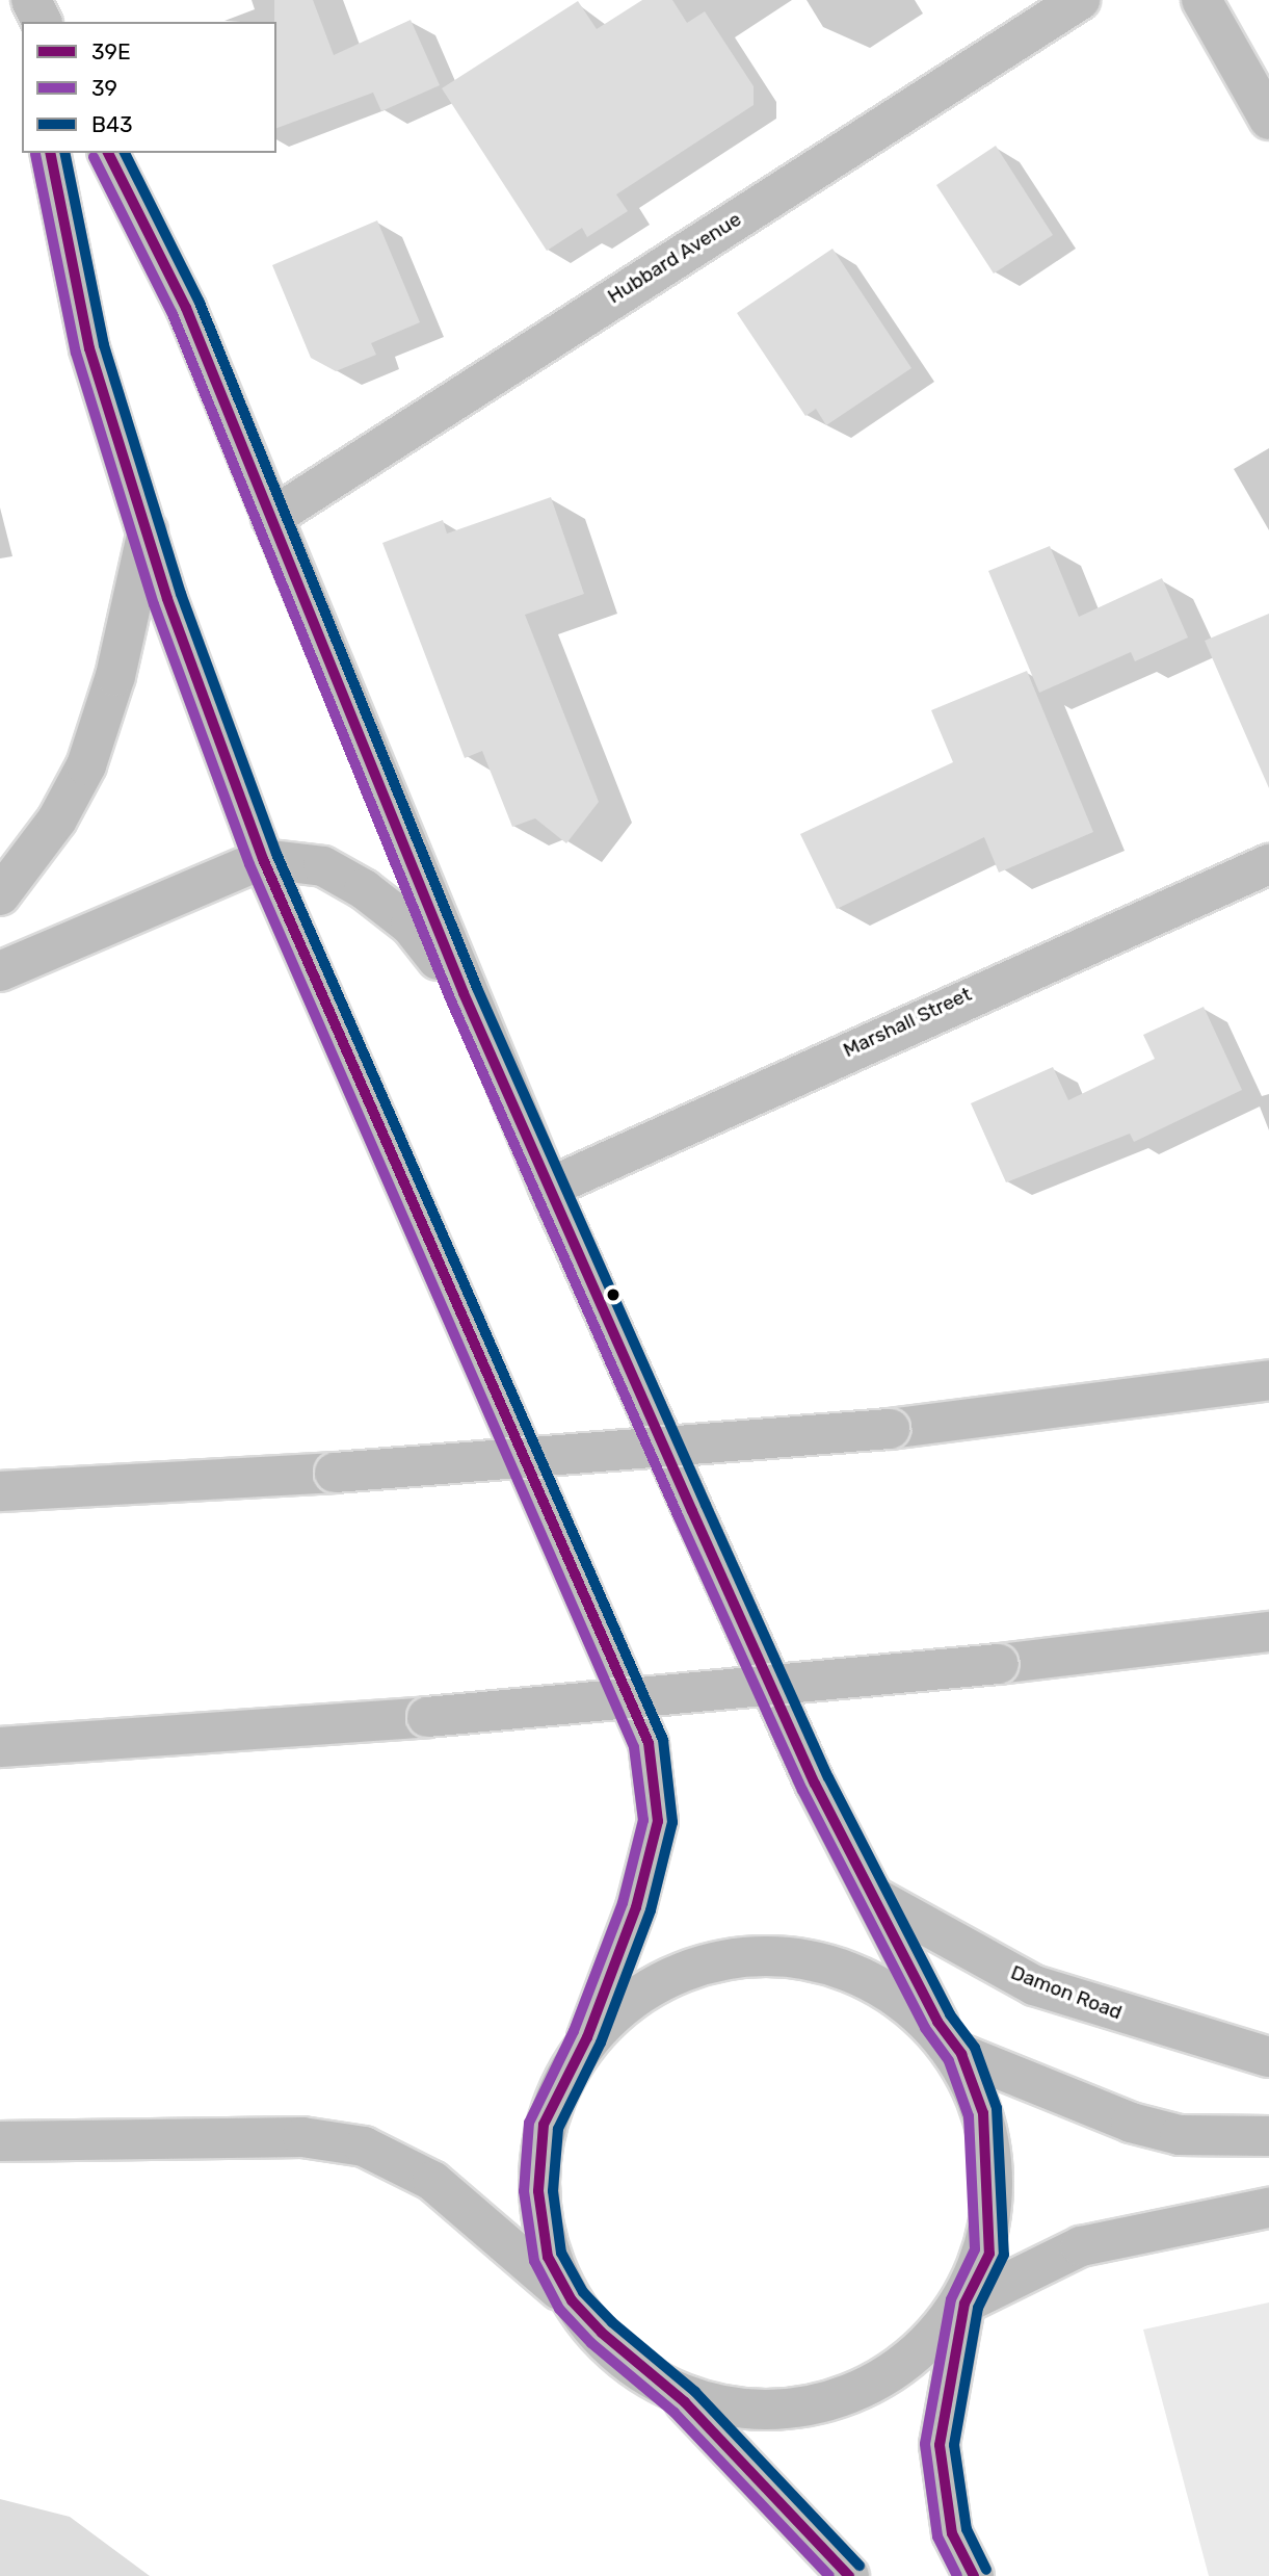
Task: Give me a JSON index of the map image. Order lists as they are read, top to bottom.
{
  "streets": {
    "main road": ["Damon Road"],
    "street": ["Hubbard Avenue", "Marshall Street"]
  },
  "lines": ["transit line 39E", "transit line B43", "transit line 39"],
  "legend": ["39E", "39", "B43"]
}
